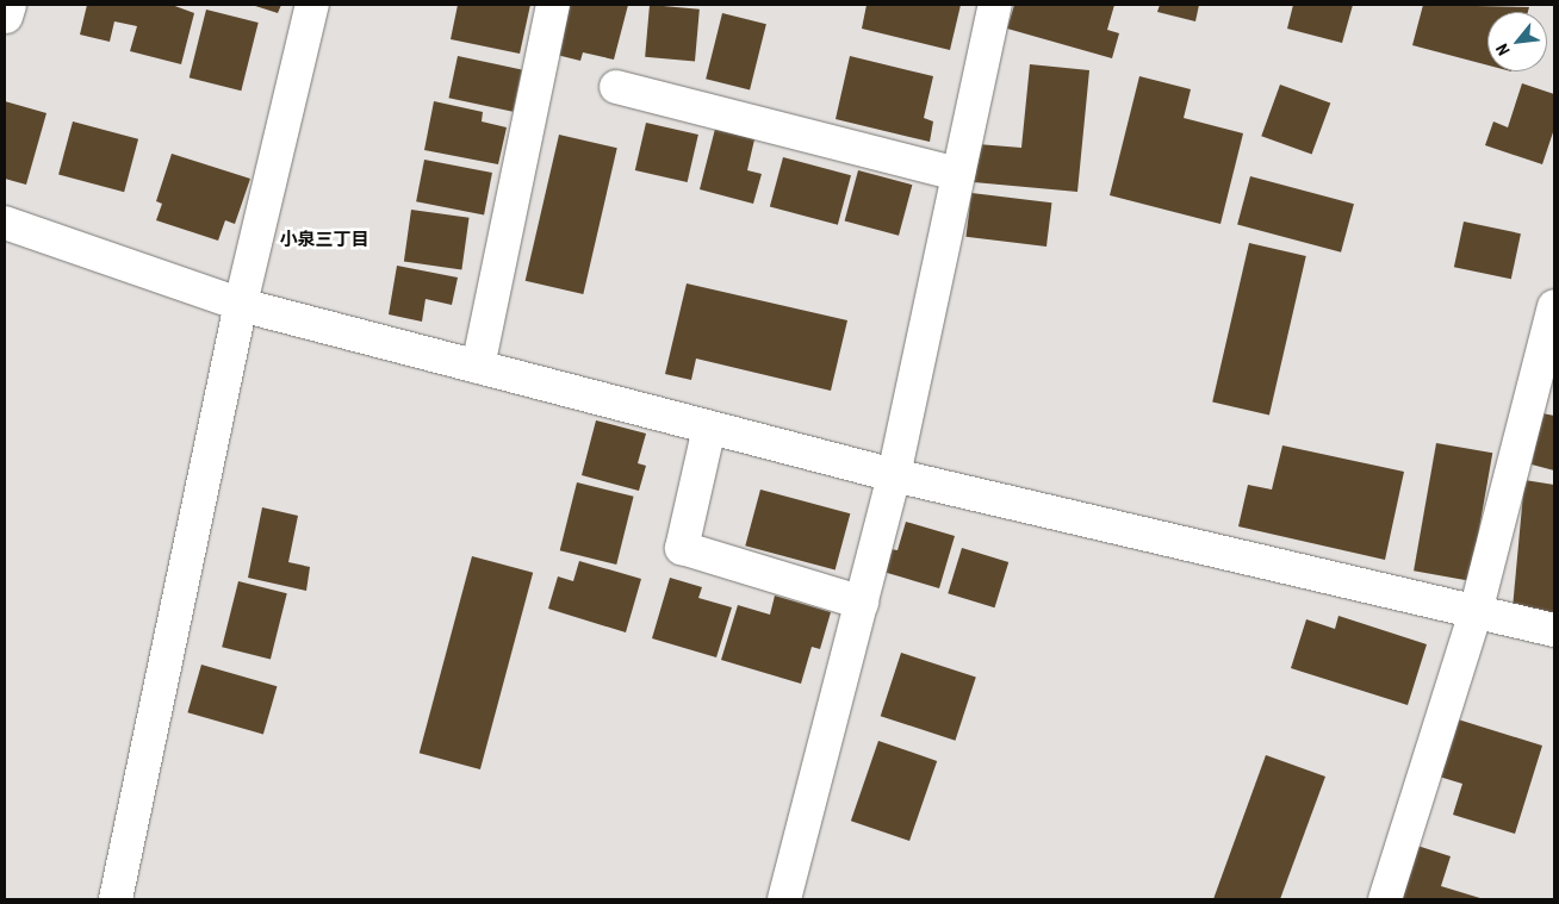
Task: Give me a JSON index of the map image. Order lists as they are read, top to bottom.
{
  "districts": ["小泉三丁目"],
  "north": "bottom left"
}
